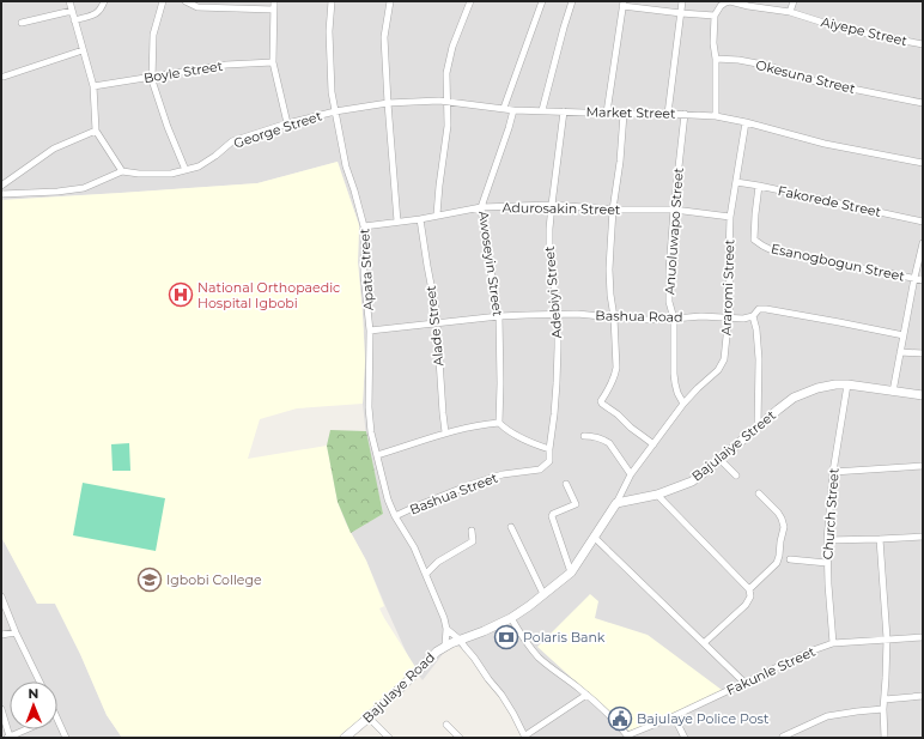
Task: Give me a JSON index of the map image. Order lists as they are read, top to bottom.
{
  "streets": {
    "street": [
      "Aiyepe Street",
      "Boyle Street",
      "Okesuna Street",
      "Market Street",
      "George Street",
      "Fakorede Street",
      "Adurosakin Street",
      "Anuoluwapo Street",
      "Esanogbogun Street",
      "Awoseyin Street",
      "Apata Street",
      "Araromi Street",
      "Adebiyi Street",
      "Bashua Road",
      "Alade Street",
      "Bajulaiye Street",
      "Bashua Street",
      "Church Street",
      "Fakunle Street",
      "Bajulaye Road"
    ]
  },
  "crossings": [
    ["Market Street", "George Street"],
    ["Market Street", "Anuoluwapo Street"],
    ["Market Street", "Awoseyin Street"],
    ["Market Street", "Apata Street"],
    ["Market Street", "Araromi Street"],
    ["Market Street", "Adebiyi Street"],
    ["George Street", "Apata Street"],
    ["Fakorede Street", "Esanogbogun Street"],
    ["Fakorede Street", "Araromi Street"],
    ["Adurosakin Street", "Anuoluwapo Street"],
    ["Adurosakin Street", "Awoseyin Street"],
    ["Adurosakin Street", "Apata Street"],
    ["Adurosakin Street", "Araromi Street"],
    ["Adurosakin Street", "Adebiyi Street"],
    ["Adurosakin Street", "Alade Street"],
    ["Anuoluwapo Street", "Araromi Street"],
    ["Anuoluwapo Street", "Bashua Road"],
    ["Awoseyin Street", "Bashua Road"],
    ["Apata Street", "Bashua Road"],
    ["Apata Street", "Bashua Street"],
    ["Araromi Street", "Bashua Road"],
    ["Araromi Street", "Bajulaiye Street"],
    ["Adebiyi Street", "Bashua Road"],
    ["Adebiyi Street", "Bashua Street"],
    ["Bashua Road", "Alade Street"],
    ["Bajulaiye Street", "Church Street"],
    ["Church Street", "Fakunle Street"]
  ],
  "places": {
    "hospital": ["National Orthopaedic Hospital Igbobi"],
    "school or university": ["Igbobi College"],
    "bank": ["Polaris Bank"],
    "public building": ["Bajulaye Police Post"]
  },
  "north": "top"
}
